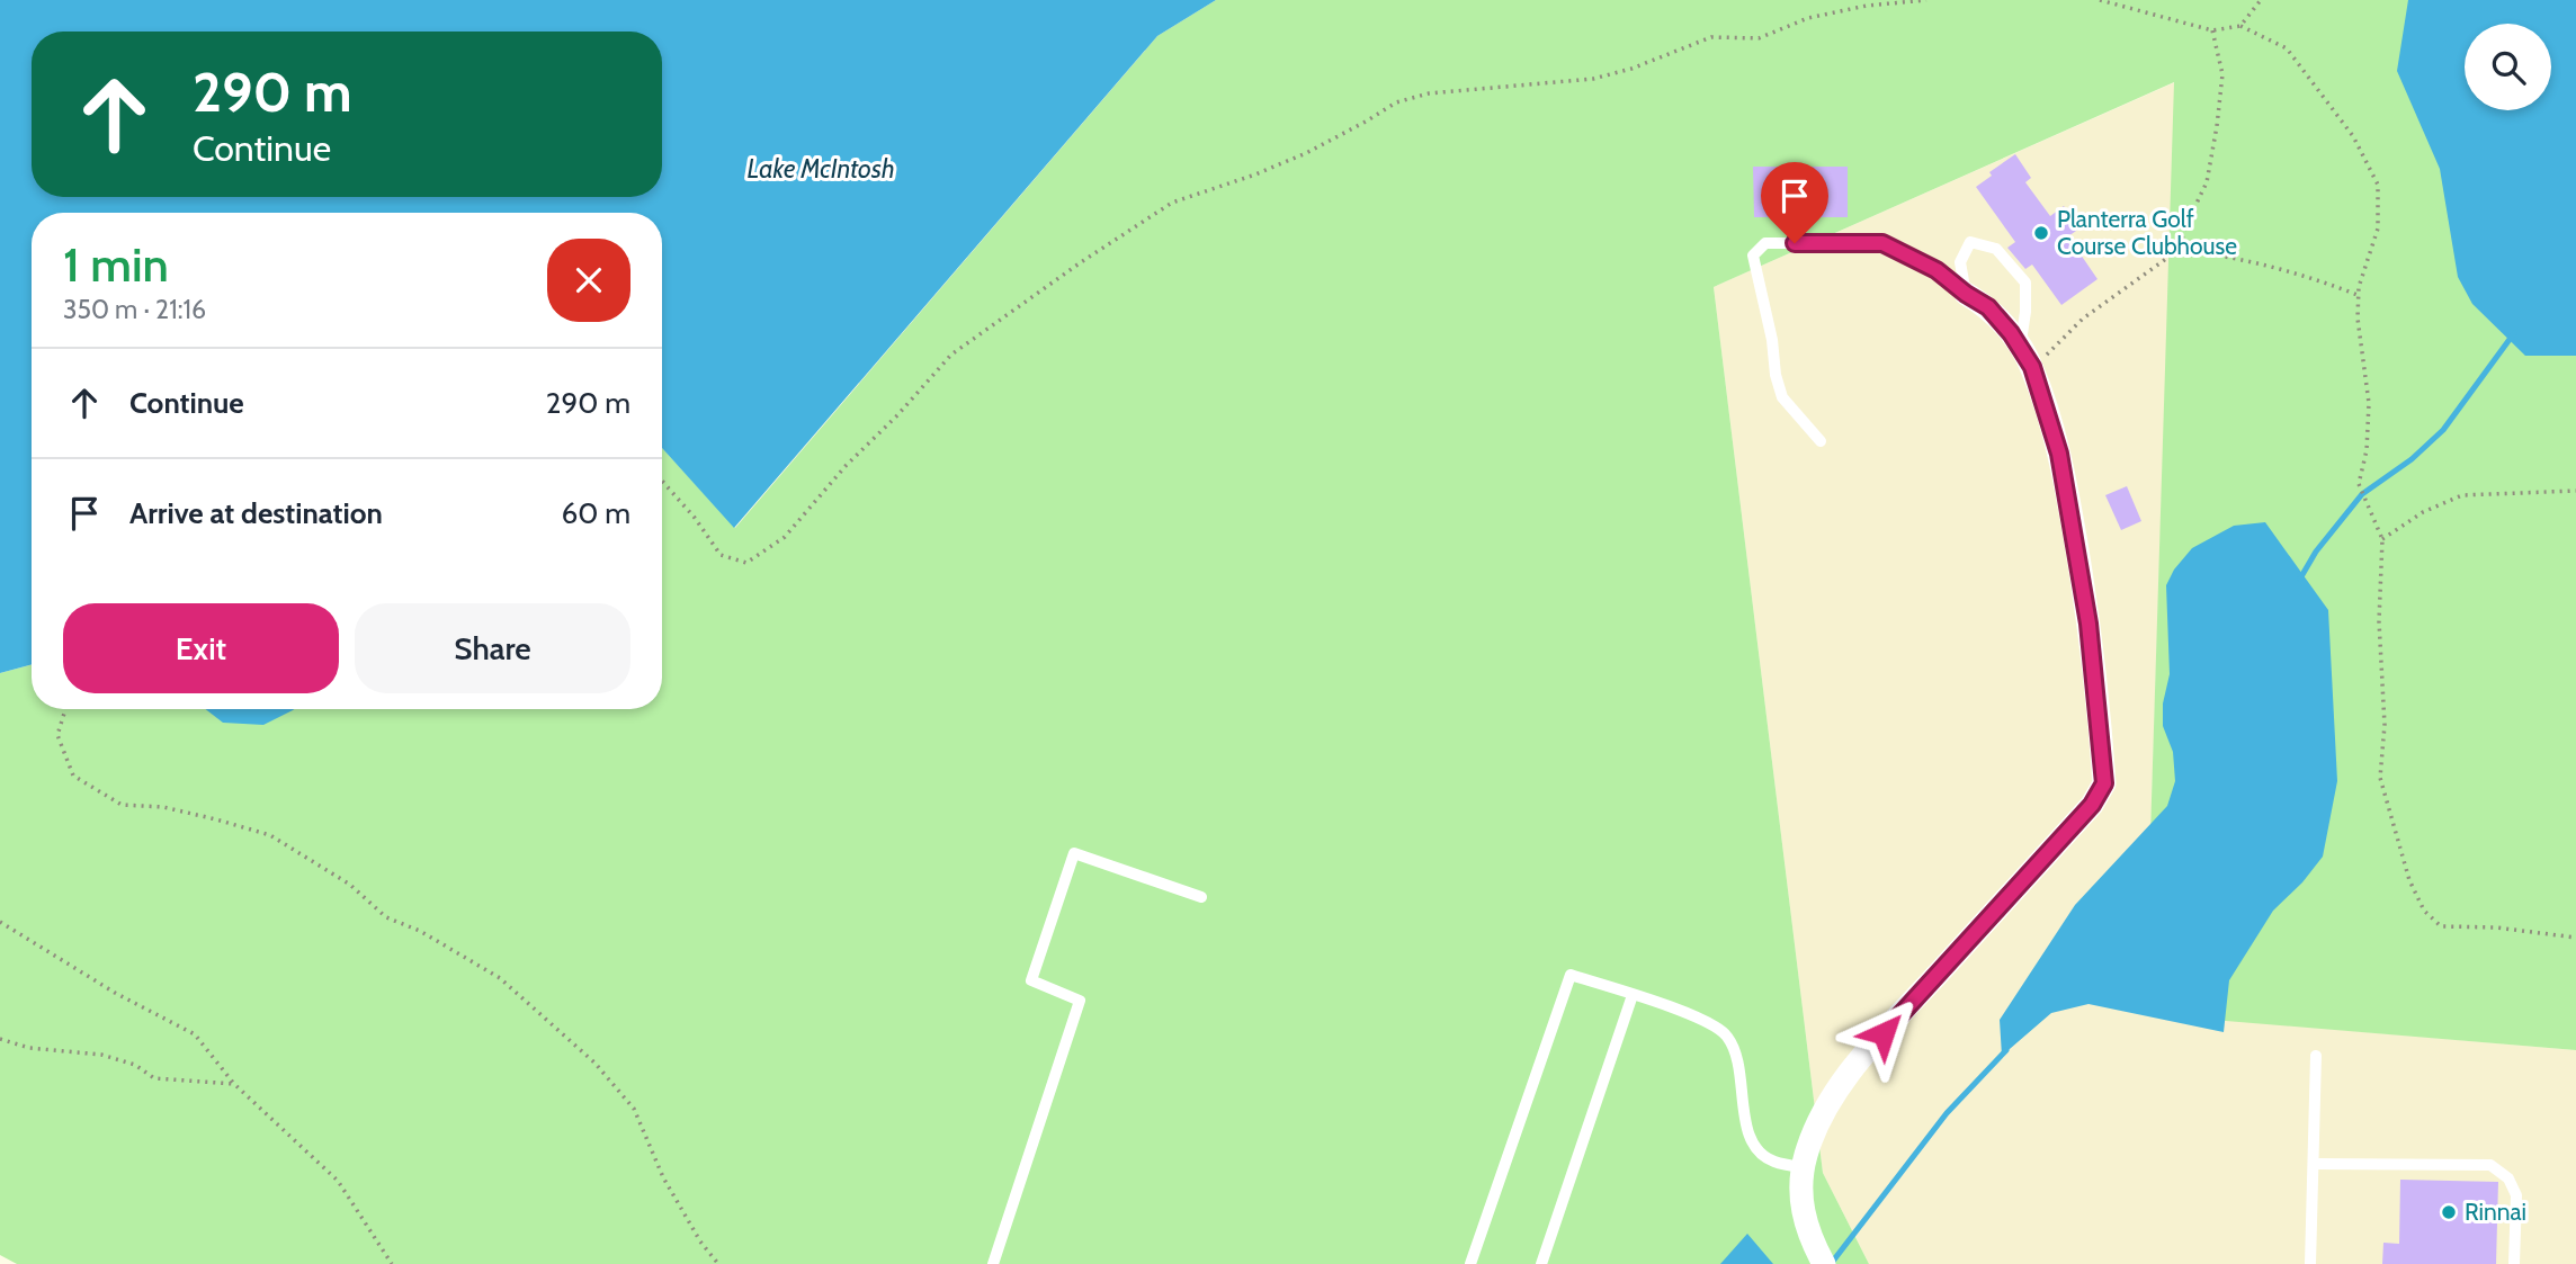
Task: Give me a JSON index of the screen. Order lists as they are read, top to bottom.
{
  "water": ["Lake McIntosh"],
  "places": ["Planterra Golf Course Clubhouse", "Rinnai"],
  "page": {
    "turn": ["290 m", "Continue"],
    "heading": ["1 min", "350 m · 21:16"],
    "list": [
      {
        "name": "Continue",
        "value": "290 m"
      },
      {
        "name": "Arrive at destination",
        "value": "60 m"
      }
    ],
    "buttons": ["Exit", "Share"]
  }
}
